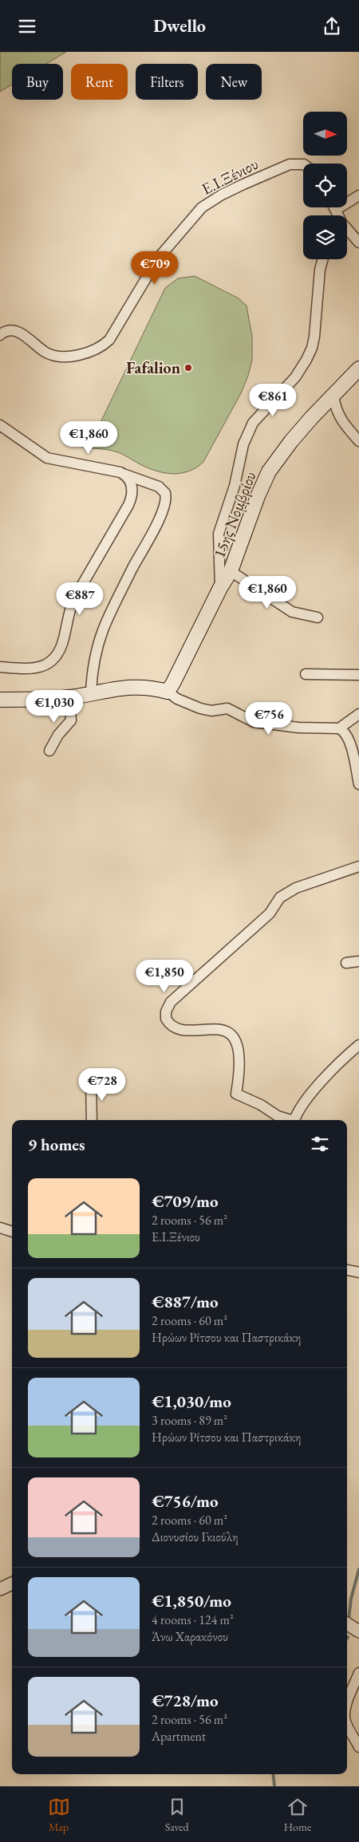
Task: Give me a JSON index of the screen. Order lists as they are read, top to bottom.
{
  "streets": {
    "main road": ["15ης Νομβρίου"],
    "street": ["Ε.Ι.Ξένιου"]
  },
  "places": ["Fafalion"],
  "north": "right",
  "page": {
    "header": "Dwello",
    "chip": [
      "Buy",
      "Rent",
      "Filters",
      "New"
    ],
    "price": [
      "€709",
      "€861",
      "€1,860",
      "€1,860",
      "€887",
      "€1,030",
      "€756",
      "€1,850",
      "€728"
    ],
    "heading": "9 homes",
    "list": [
      {
        "name": "€709/mo",
        "note": "2 rooms · 56 m² · Ε.Ι.Ξένιου"
      },
      {
        "name": "€887/mo",
        "note": "2 rooms · 60 m² · Ηρώων Ρίτσου και Παστρικάκη"
      },
      {
        "name": "€1,030/mo",
        "note": "3 rooms · 89 m² · Ηρώων Ρίτσου και Παστρικάκη"
      },
      {
        "name": "€756/mo",
        "note": "2 rooms · 60 m² · Διονυσίου Γκιούλη"
      },
      {
        "name": "€1,850/mo",
        "note": "4 rooms · 124 m² · Άνω Χαρακόνου"
      },
      {
        "name": "€728/mo",
        "note": "2 rooms · 56 m² · Apartment"
      }
    ],
    "tabs": ["Map", "Saved", "Home"]
  }
}
